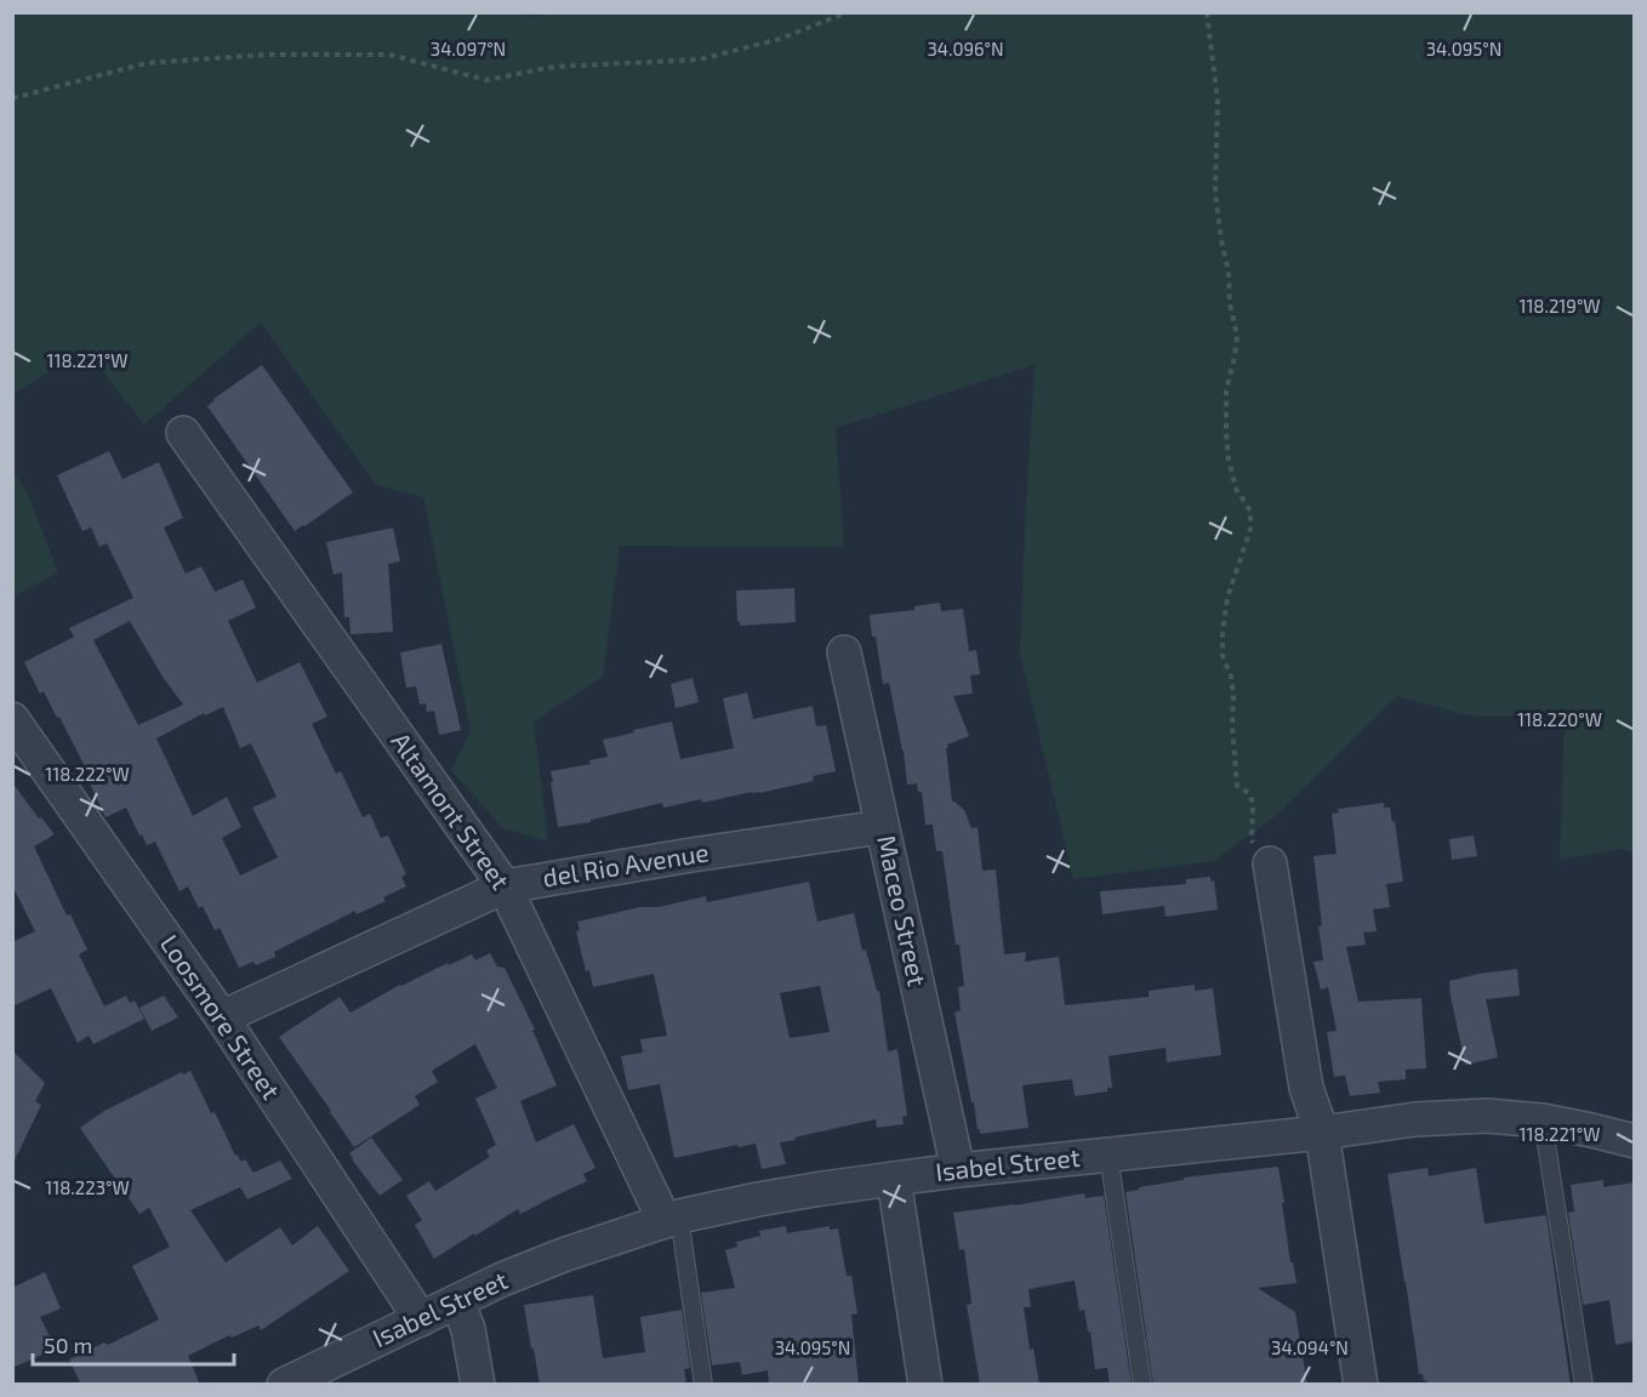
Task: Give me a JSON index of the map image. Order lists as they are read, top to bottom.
{
  "streets": {
    "street": [
      "Altamont Street",
      "del Rio Avenue",
      "Maceo Street",
      "Loosmore Street",
      "Isabel Street"
    ]
  },
  "crossings": [
    ["Altamont Street", "del Rio Avenue"],
    ["Altamont Street", "Isabel Street"],
    ["del Rio Avenue", "Maceo Street"],
    ["del Rio Avenue", "Loosmore Street"],
    ["Maceo Street", "Isabel Street"],
    ["Loosmore Street", "Isabel Street"]
  ],
  "scale_bar": "50 m",
  "coordinates": [
    "34.096°N",
    "34.095°N",
    "34.097°N",
    "118.219°W",
    "118.221°W",
    "118.220°W",
    "118.222°W",
    "118.223°W",
    "34.094°N"
  ]
}
